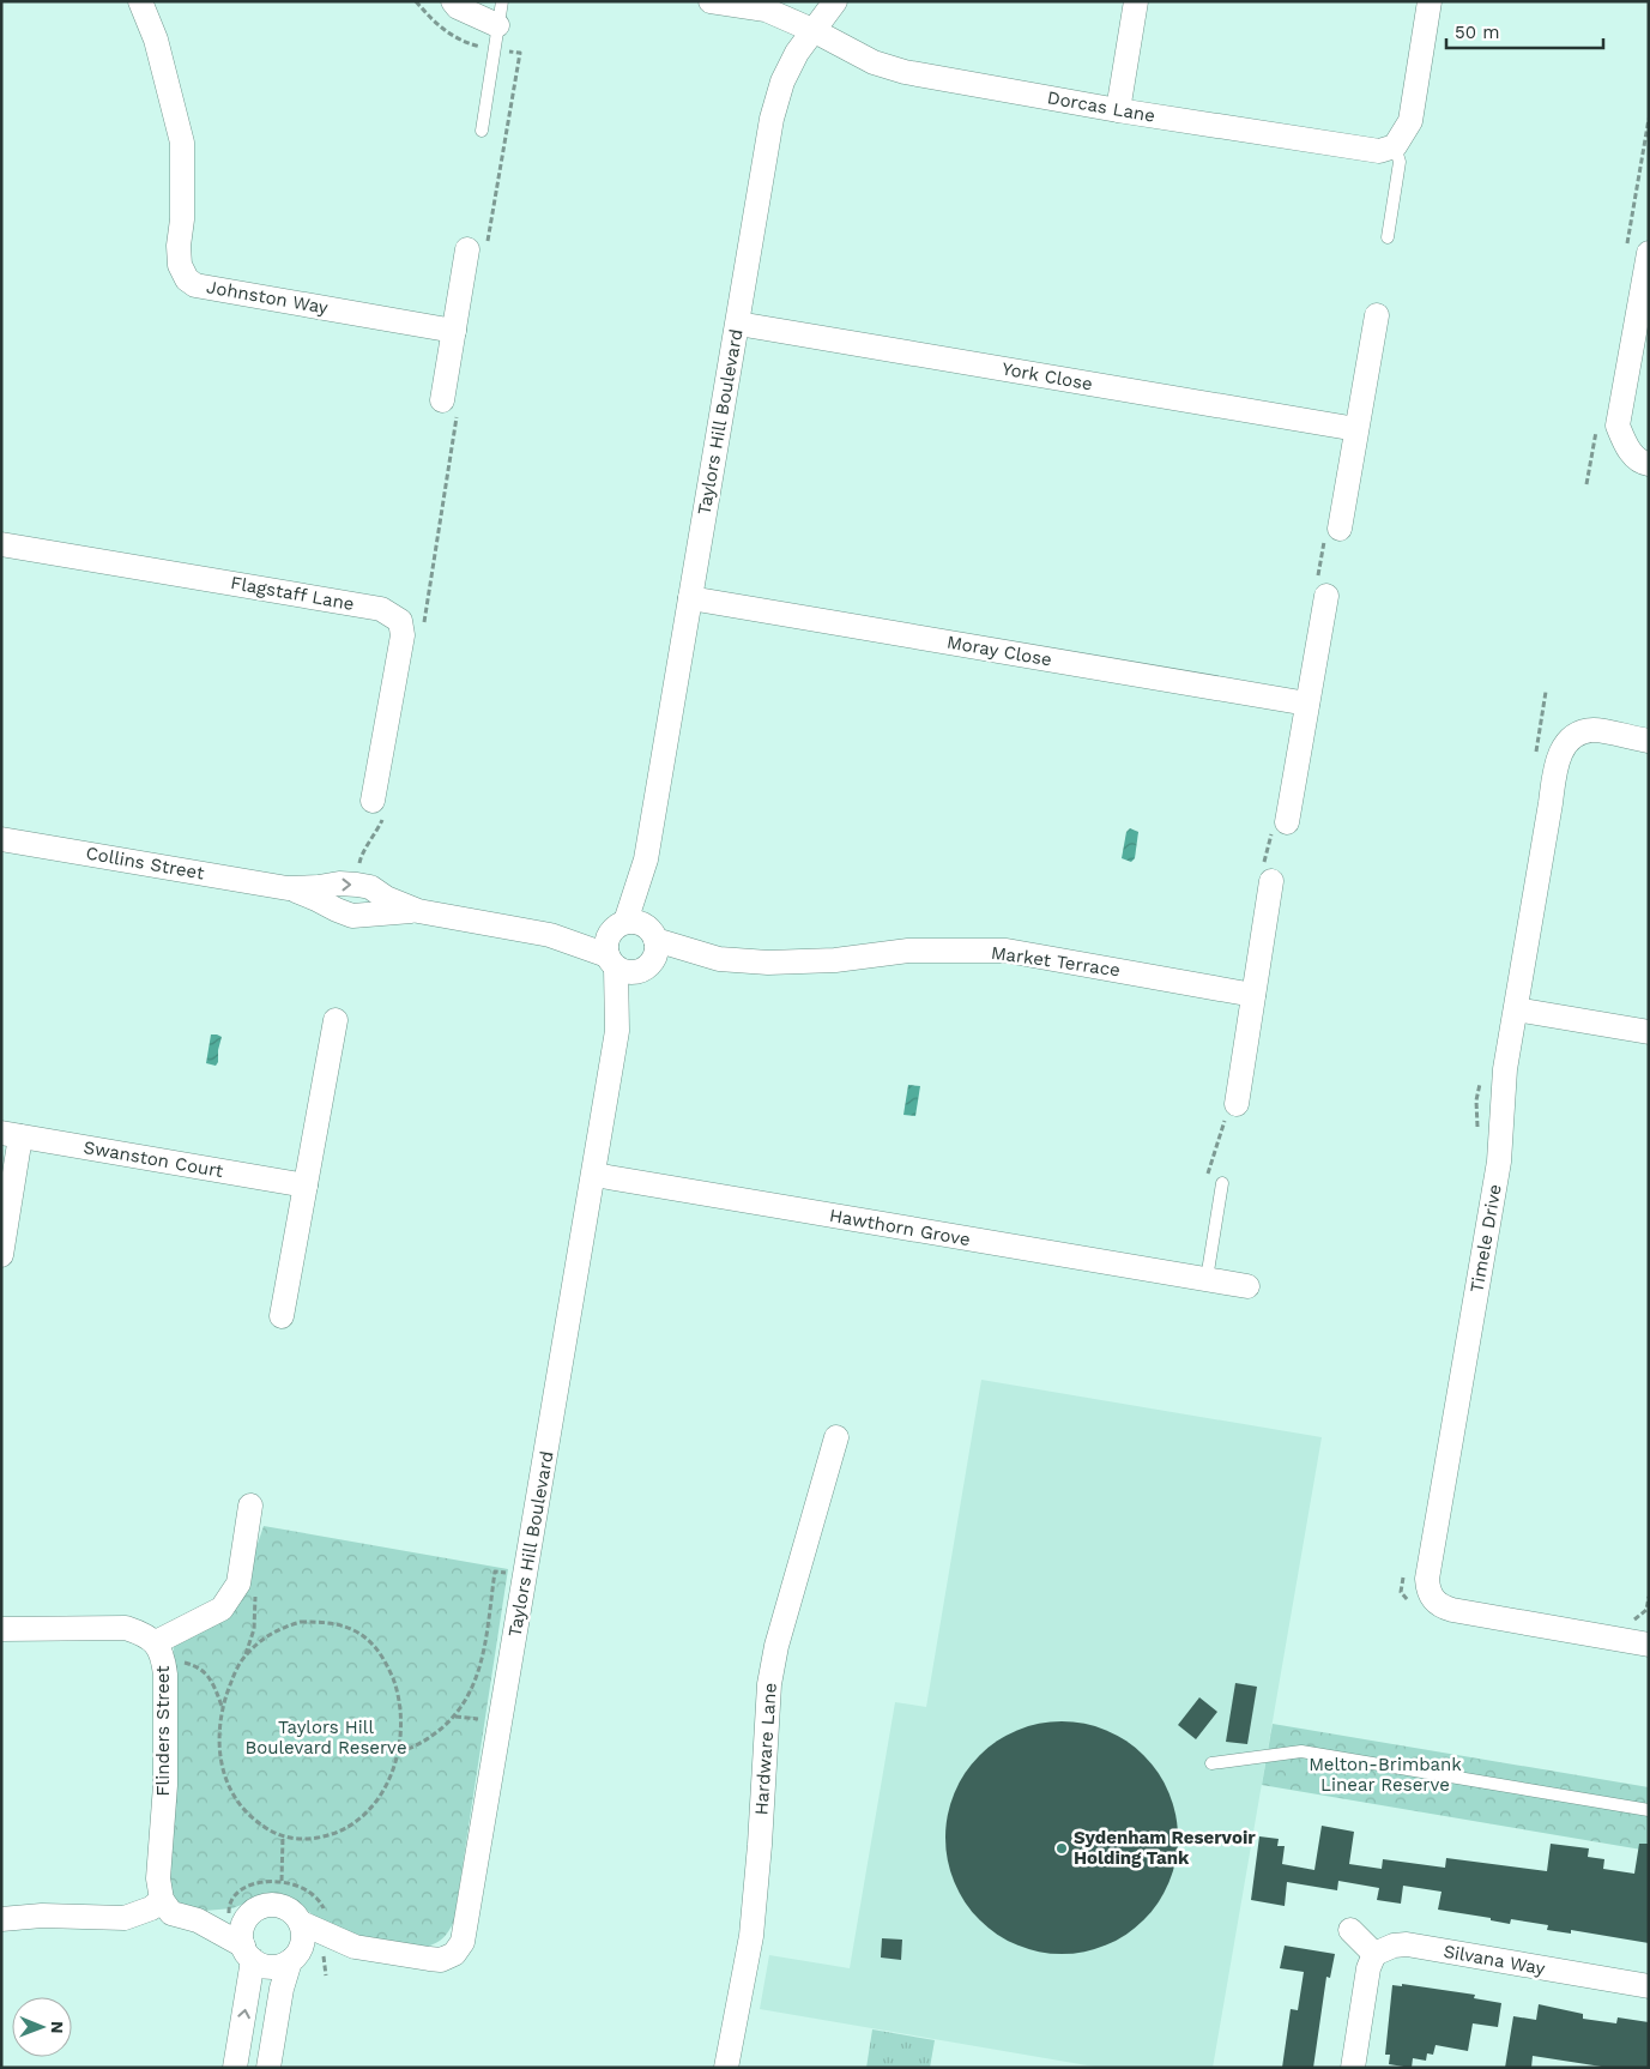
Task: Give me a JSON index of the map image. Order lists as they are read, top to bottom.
{
  "streets": {
    "street": [
      "Dorcas Lane",
      "Johnston Way",
      "York Close",
      "Taylors Hill Boulevard",
      "Flagstaff Lane",
      "Moray Close",
      "Collins Street",
      "Market Terrace",
      "Swanston Court",
      "Hawthorn Grove",
      "Timele Drive",
      "Flinders Street",
      "Hardware Lane",
      "Silvana Way"
    ]
  },
  "crossings": [
    ["Dorcas Lane", "Taylors Hill Boulevard"],
    ["York Close", "Taylors Hill Boulevard"],
    ["Taylors Hill Boulevard", "Moray Close"],
    ["Taylors Hill Boulevard", "Collins Street"],
    ["Taylors Hill Boulevard", "Market Terrace"],
    ["Taylors Hill Boulevard", "Hawthorn Grove"],
    ["Collins Street", "Market Terrace"]
  ],
  "parks": ["Taylors Hill Boulevard Reserve", "Melton-Brimbank Linear Reserve"],
  "places": ["Sydenham Reservoir Holding Tank"],
  "scale_bar": "50 m",
  "north": "right"
}
